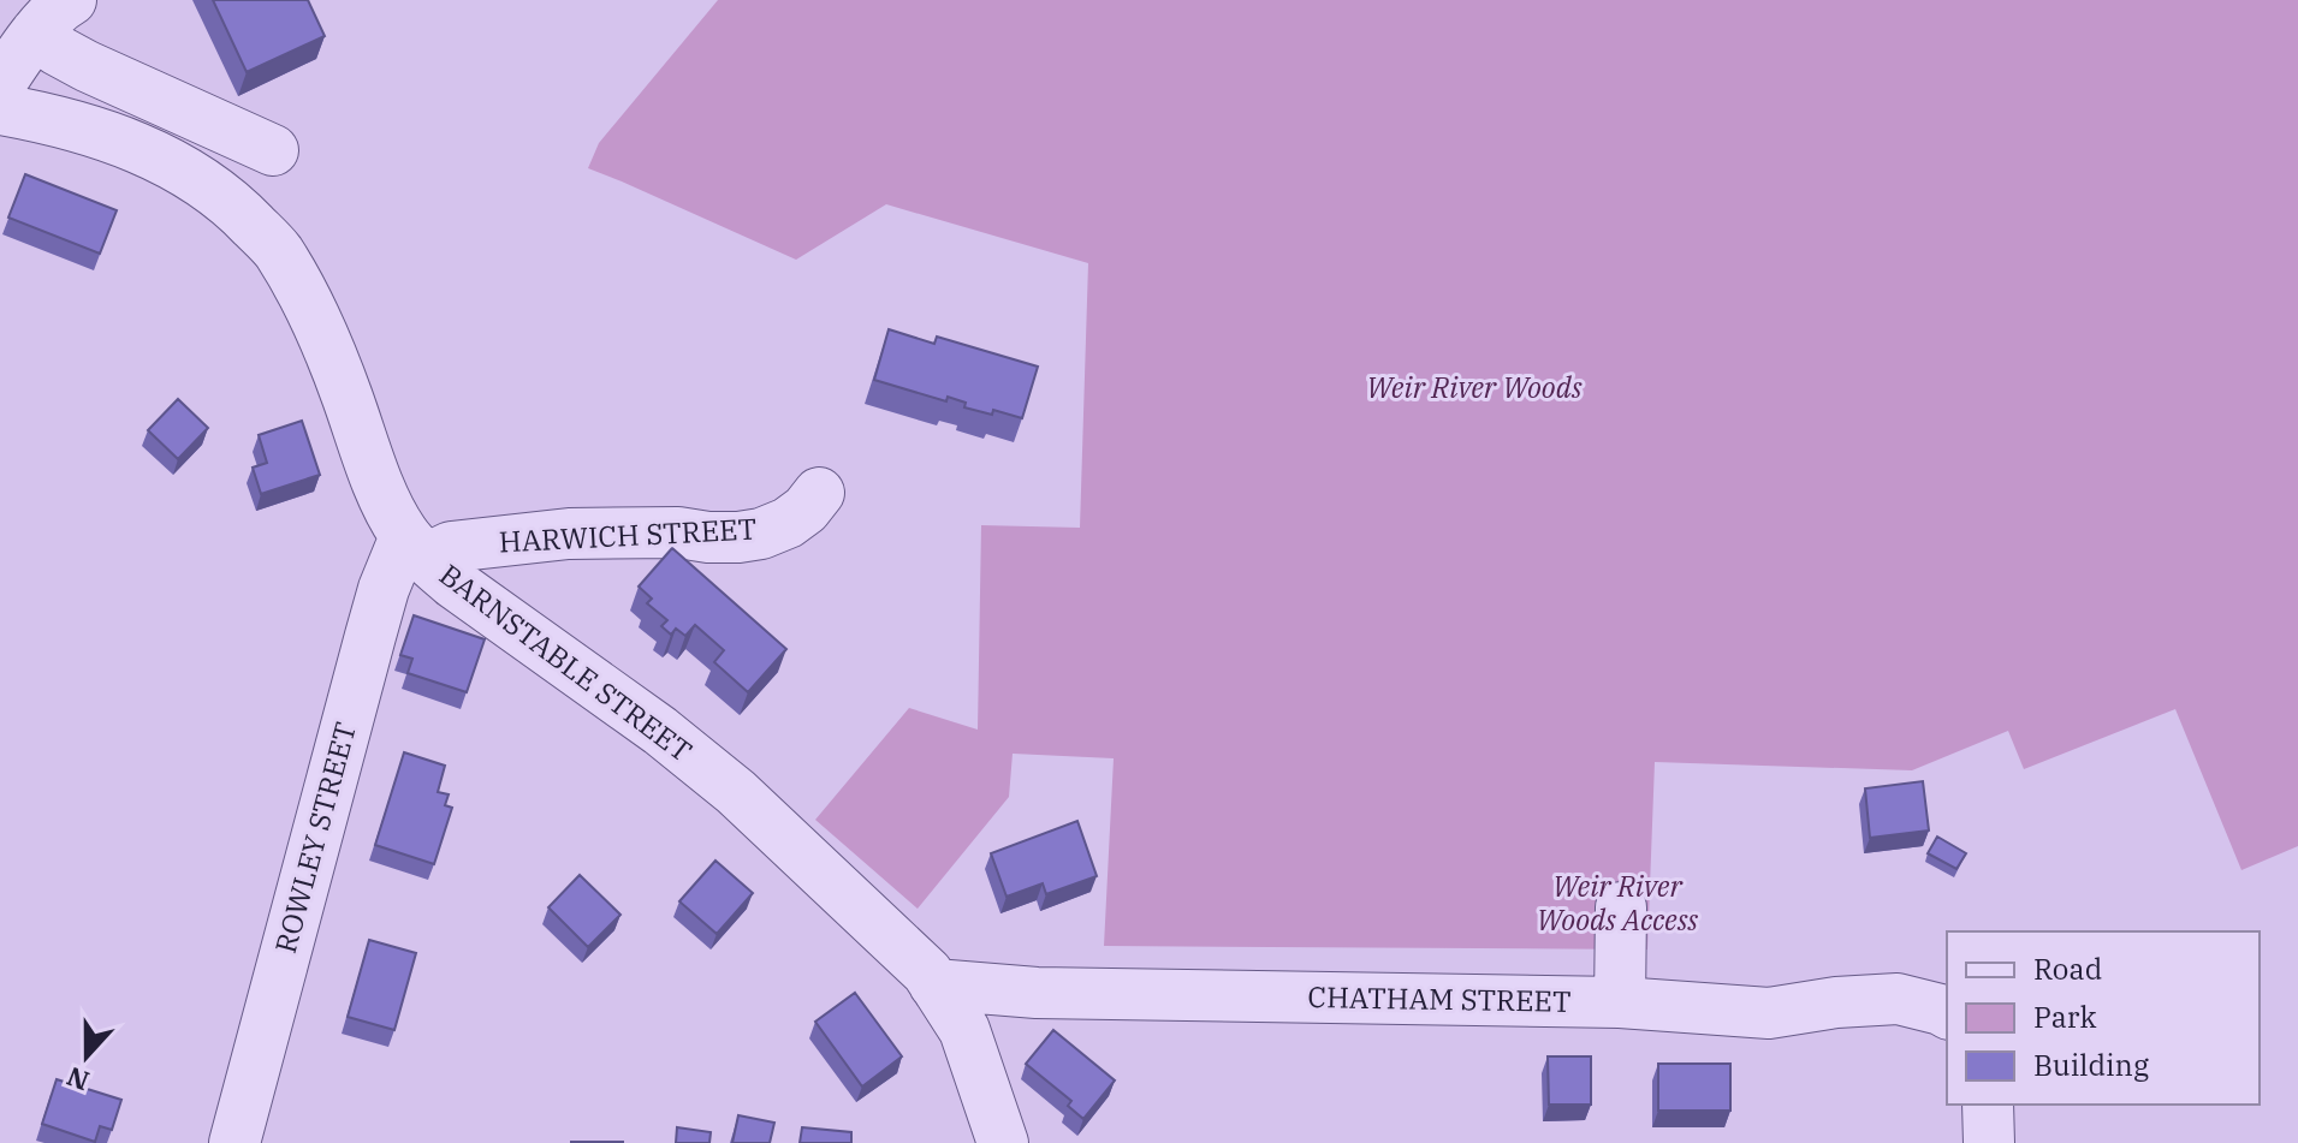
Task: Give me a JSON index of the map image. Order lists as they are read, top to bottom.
{
  "streets": {
    "street": [
      "HARWICH STREET",
      "BARNSTABLE STREET",
      "ROWLEY STREET",
      "CHATHAM STREET"
    ]
  },
  "crossings": [
    ["HARWICH STREET", "BARNSTABLE STREET"],
    ["HARWICH STREET", "ROWLEY STREET"],
    ["BARNSTABLE STREET", "ROWLEY STREET"],
    ["BARNSTABLE STREET", "CHATHAM STREET"]
  ],
  "parks": ["Weir River Woods", "Weir River Woods Access"],
  "legend": ["Road", "Park", "Building"],
  "north": "bottom"
}
